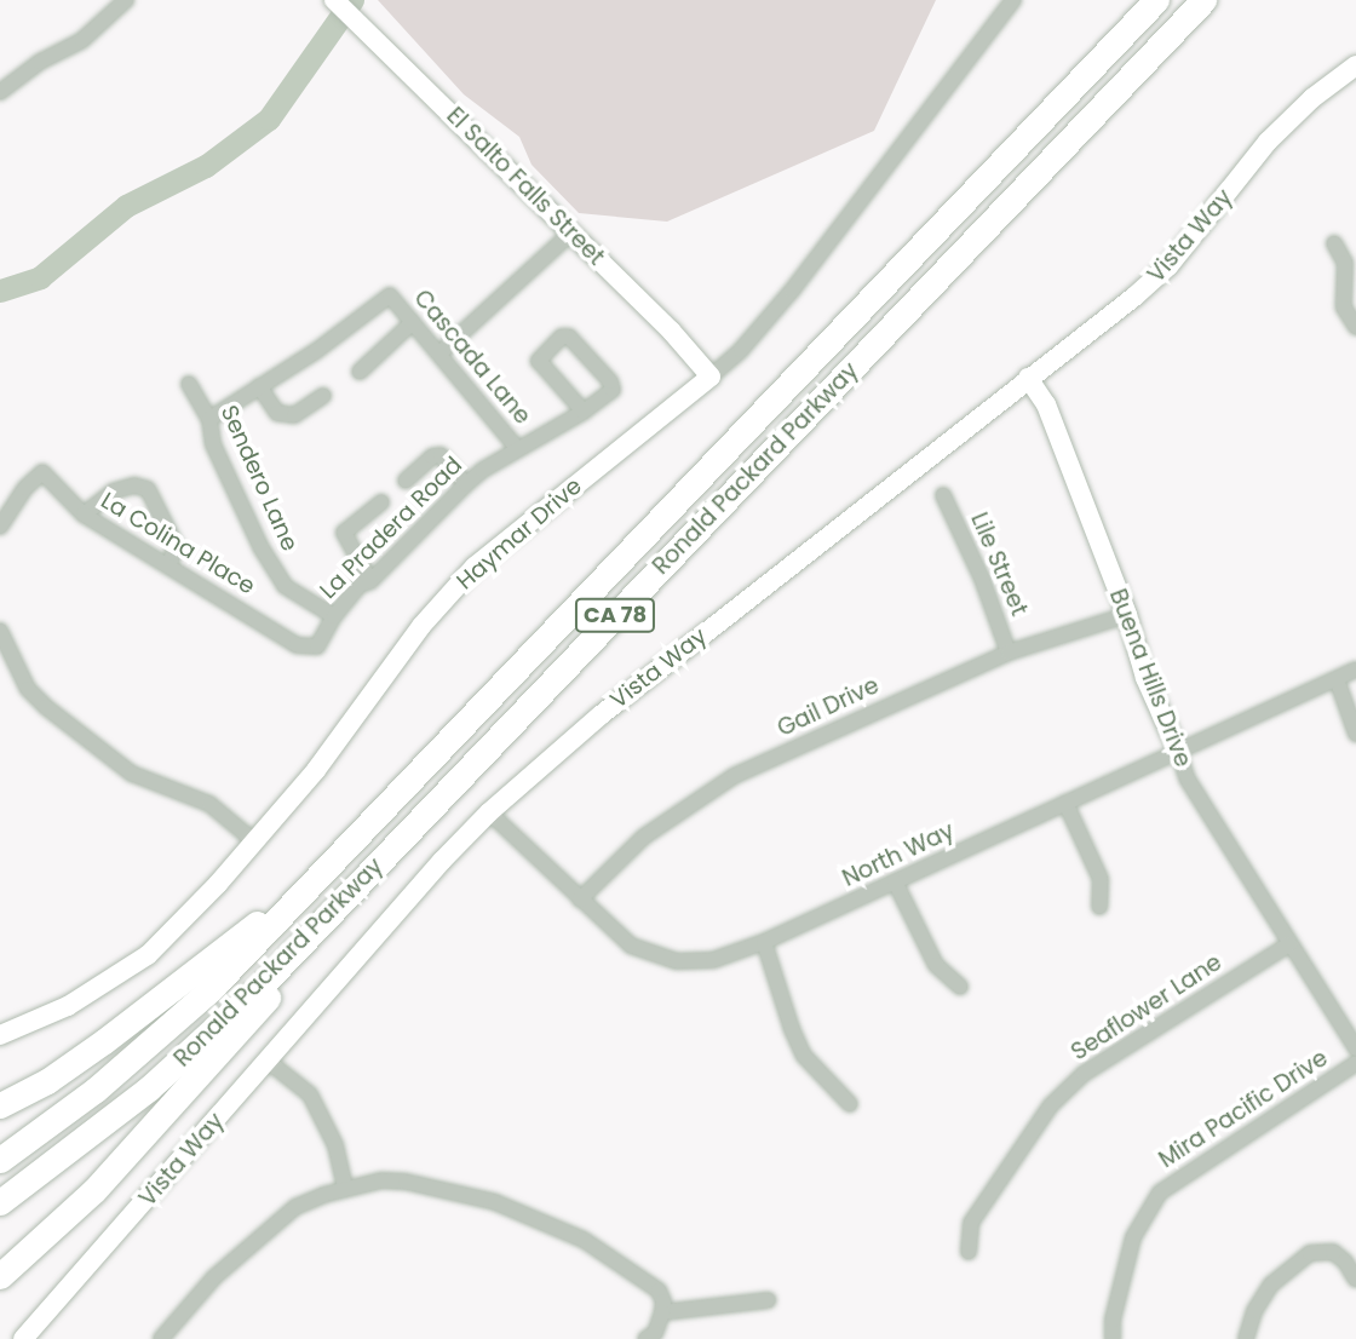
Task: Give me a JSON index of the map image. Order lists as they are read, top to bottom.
{
  "streets": {
    "highway": ["Ronald Packard Parkway", "CA 78"],
    "street": [
      "El Salto Falls Street",
      "Vista Way",
      "Cascada Lane",
      "Sendero Lane",
      "La Pradera Road",
      "Haymar Drive",
      "La Colina Place",
      "Lile Street",
      "Buena Hills Drive",
      "Gail Drive",
      "North Way",
      "Seaflower Lane",
      "Mira Pacific Drive"
    ]
  },
  "crossings": [
    ["El Salto Falls Street", "Haymar Drive"],
    ["Vista Way", "Buena Hills Drive"],
    ["Vista Way", "North Way"],
    ["Cascada Lane", "La Pradera Road"],
    ["Sendero Lane", "La Pradera Road"],
    ["La Pradera Road", "La Colina Place"],
    ["Lile Street", "Gail Drive"],
    ["Buena Hills Drive", "Gail Drive"],
    ["Buena Hills Drive", "North Way"],
    ["Buena Hills Drive", "Seaflower Lane"],
    ["Gail Drive", "North Way"]
  ]
}
